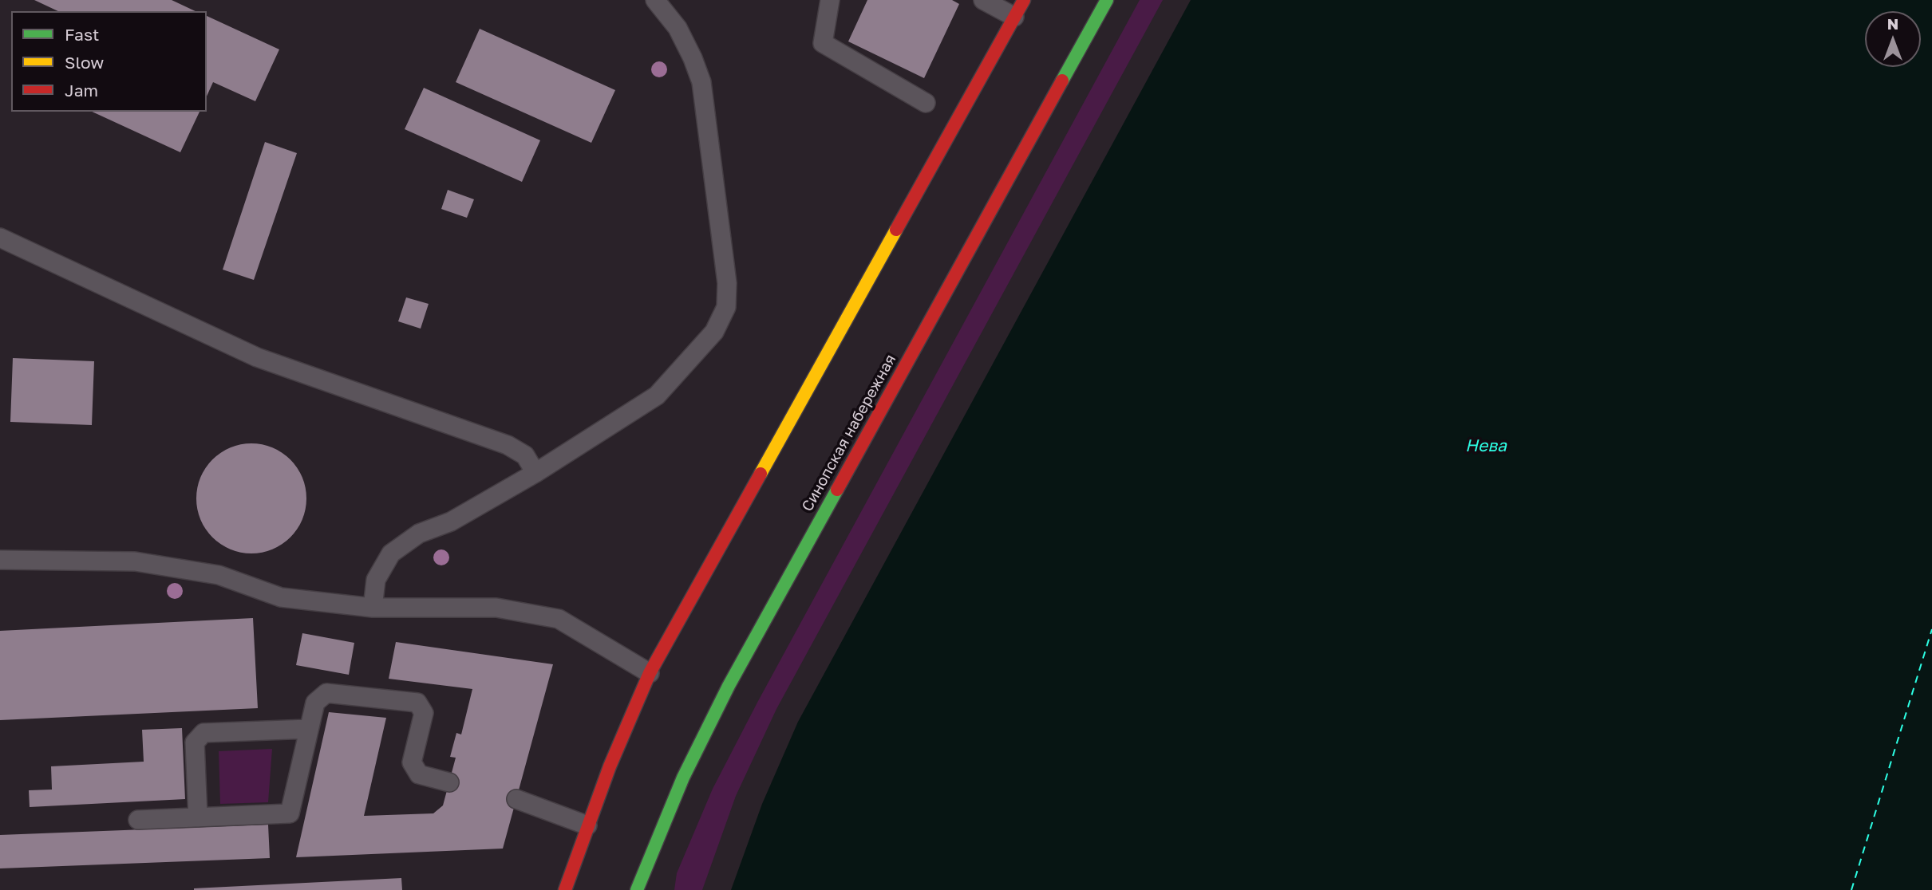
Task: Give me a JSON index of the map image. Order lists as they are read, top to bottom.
{
  "streets": {
    "main road": ["Синопская набережная"]
  },
  "water": ["Нева"],
  "legend": ["Fast", "Slow", "Jam"],
  "north": "top"
}
